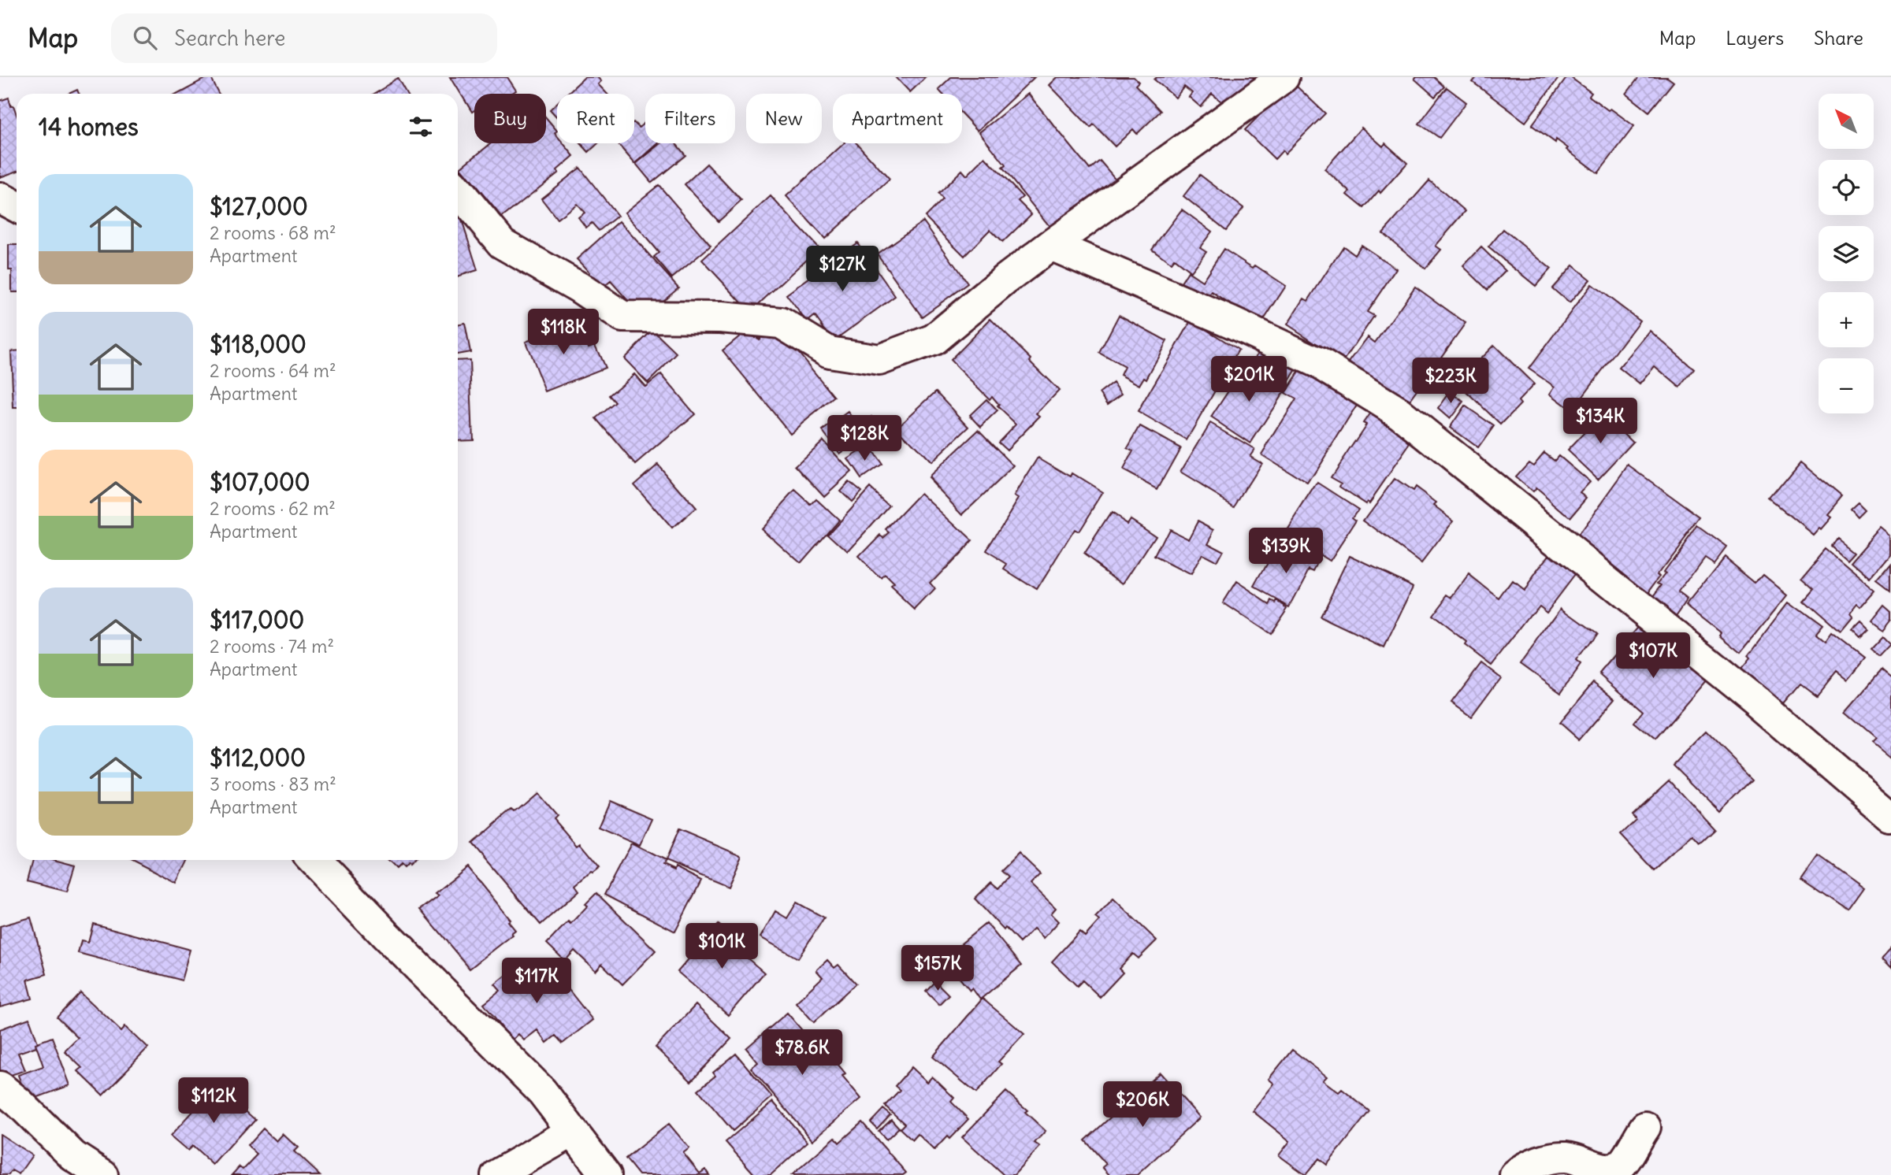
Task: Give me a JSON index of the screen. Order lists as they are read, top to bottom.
{
  "north": "top left",
  "page": {
    "header": "Map",
    "search": "Search here",
    "nav": ["Map", "Layers", "Share"],
    "map_buttons": ["+", "−"],
    "chip": [
      "Buy",
      "Rent",
      "Filters",
      "New",
      "Apartment"
    ],
    "heading": "14 homes",
    "list": [
      {
        "name": "$127,000",
        "note": "2 rooms · 68 m² · Apartment"
      },
      {
        "name": "$118,000",
        "note": "2 rooms · 64 m² · Apartment"
      },
      {
        "name": "$107,000",
        "note": "2 rooms · 62 m² · Apartment"
      },
      {
        "name": "$117,000",
        "note": "2 rooms · 74 m² · Apartment"
      },
      {
        "name": "$112,000",
        "note": "3 rooms · 83 m² · Apartment"
      }
    ],
    "price": [
      "$127K",
      "$118K",
      "$201K",
      "$223K",
      "$134K",
      "$128K",
      "$139K",
      "$107K",
      "$101K",
      "$157K",
      "$117K",
      "$78.6K",
      "$112K",
      "$206K"
    ]
  }
}
